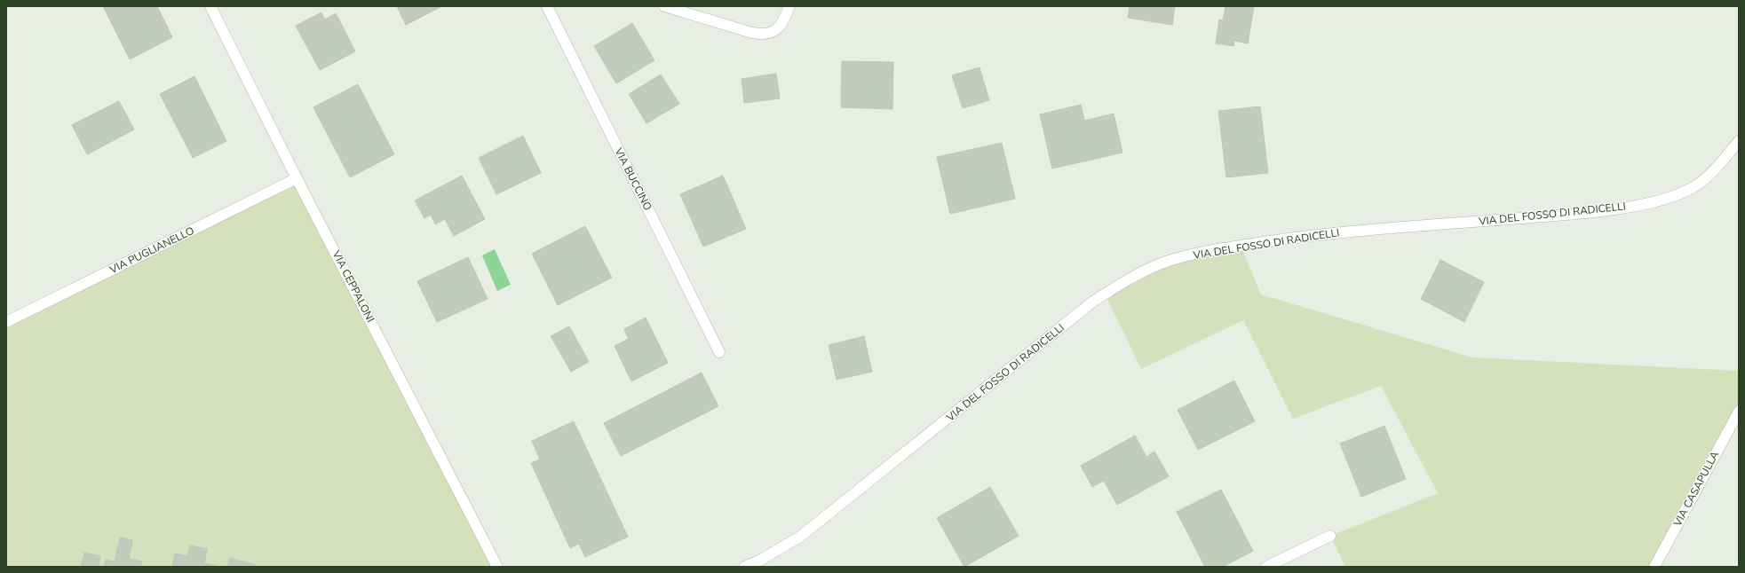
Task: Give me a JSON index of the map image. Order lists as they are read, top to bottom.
{
  "streets": {
    "street": [
      "VIA BUCCINO",
      "VIA DEL FOSSO DI RADICELLI",
      "VIA PUGLIANELLO",
      "VIA CEPPALONI",
      "VIA CASAPULLA"
    ]
  },
  "crossings": [
    ["VIA PUGLIANELLO", "VIA CEPPALONI"]
  ]
}
